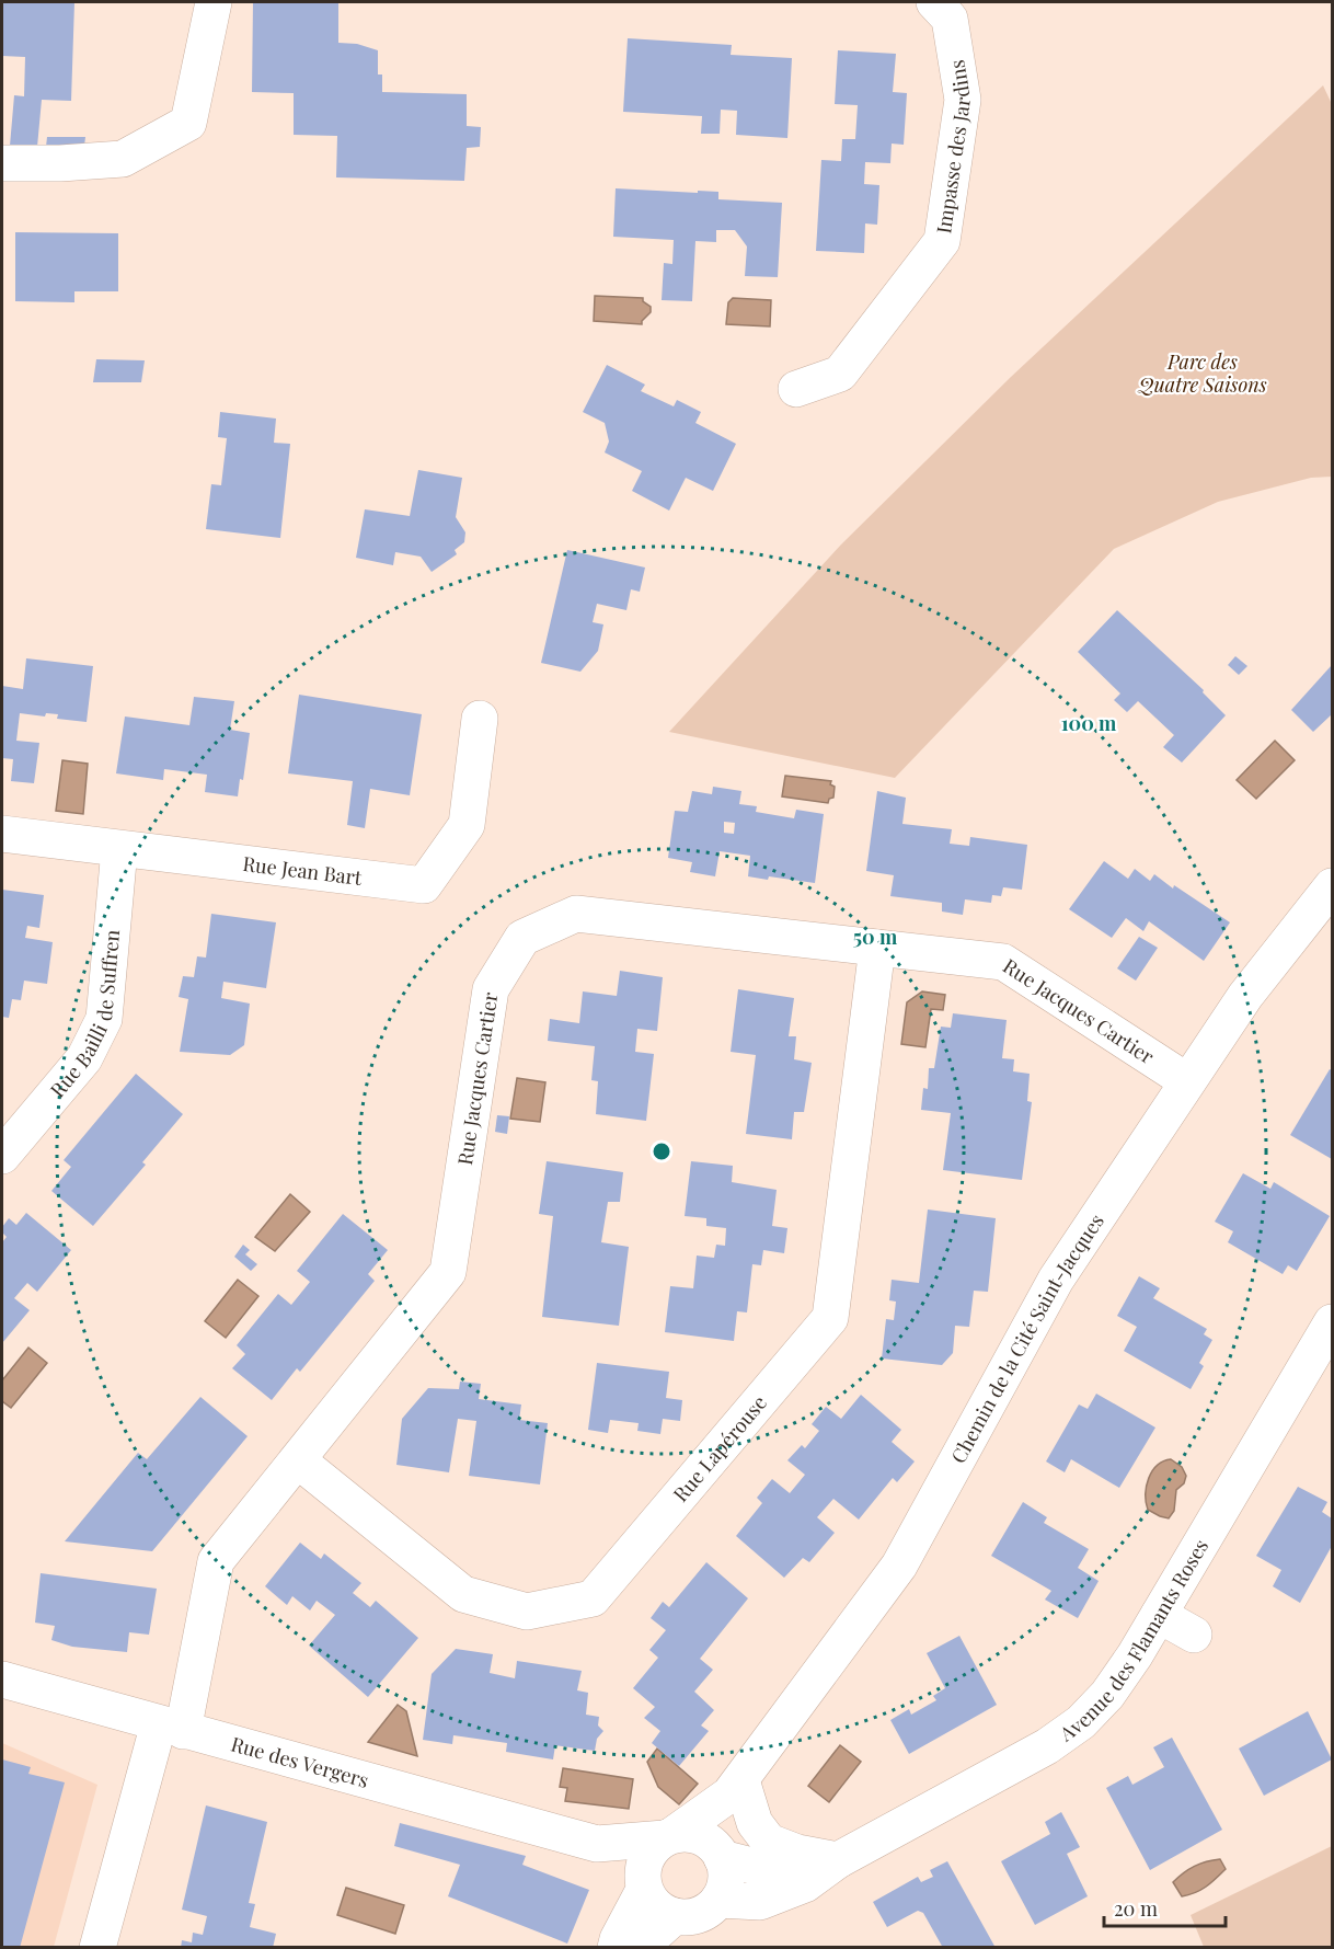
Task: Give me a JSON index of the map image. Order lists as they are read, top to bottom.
{
  "streets": {
    "street": [
      "Impasse des Jardins",
      "Rue Jean Bart",
      "Rue Bailli de Suffren",
      "Rue Jacques Cartier",
      "Chemin de la Cité Saint-Jacques",
      "Rue Lapérouse",
      "Avenue des Flamants Roses",
      "Rue des Vergers"
    ]
  },
  "crossings": [
    ["Rue Jean Bart", "Rue Bailli de Suffren"],
    ["Rue Jacques Cartier", "Chemin de la Cité Saint-Jacques"],
    ["Rue Jacques Cartier", "Rue Lapérouse"],
    ["Rue Jacques Cartier", "Rue des Vergers"],
    ["Chemin de la Cité Saint-Jacques", "Avenue des Flamants Roses"],
    ["Chemin de la Cité Saint-Jacques", "Rue des Vergers"],
    ["Avenue des Flamants Roses", "Rue des Vergers"]
  ],
  "parks": ["Parc des Quatre Saisons"],
  "scale_bar": "20 m",
  "rings": ["100 m", "50 m"]
}
